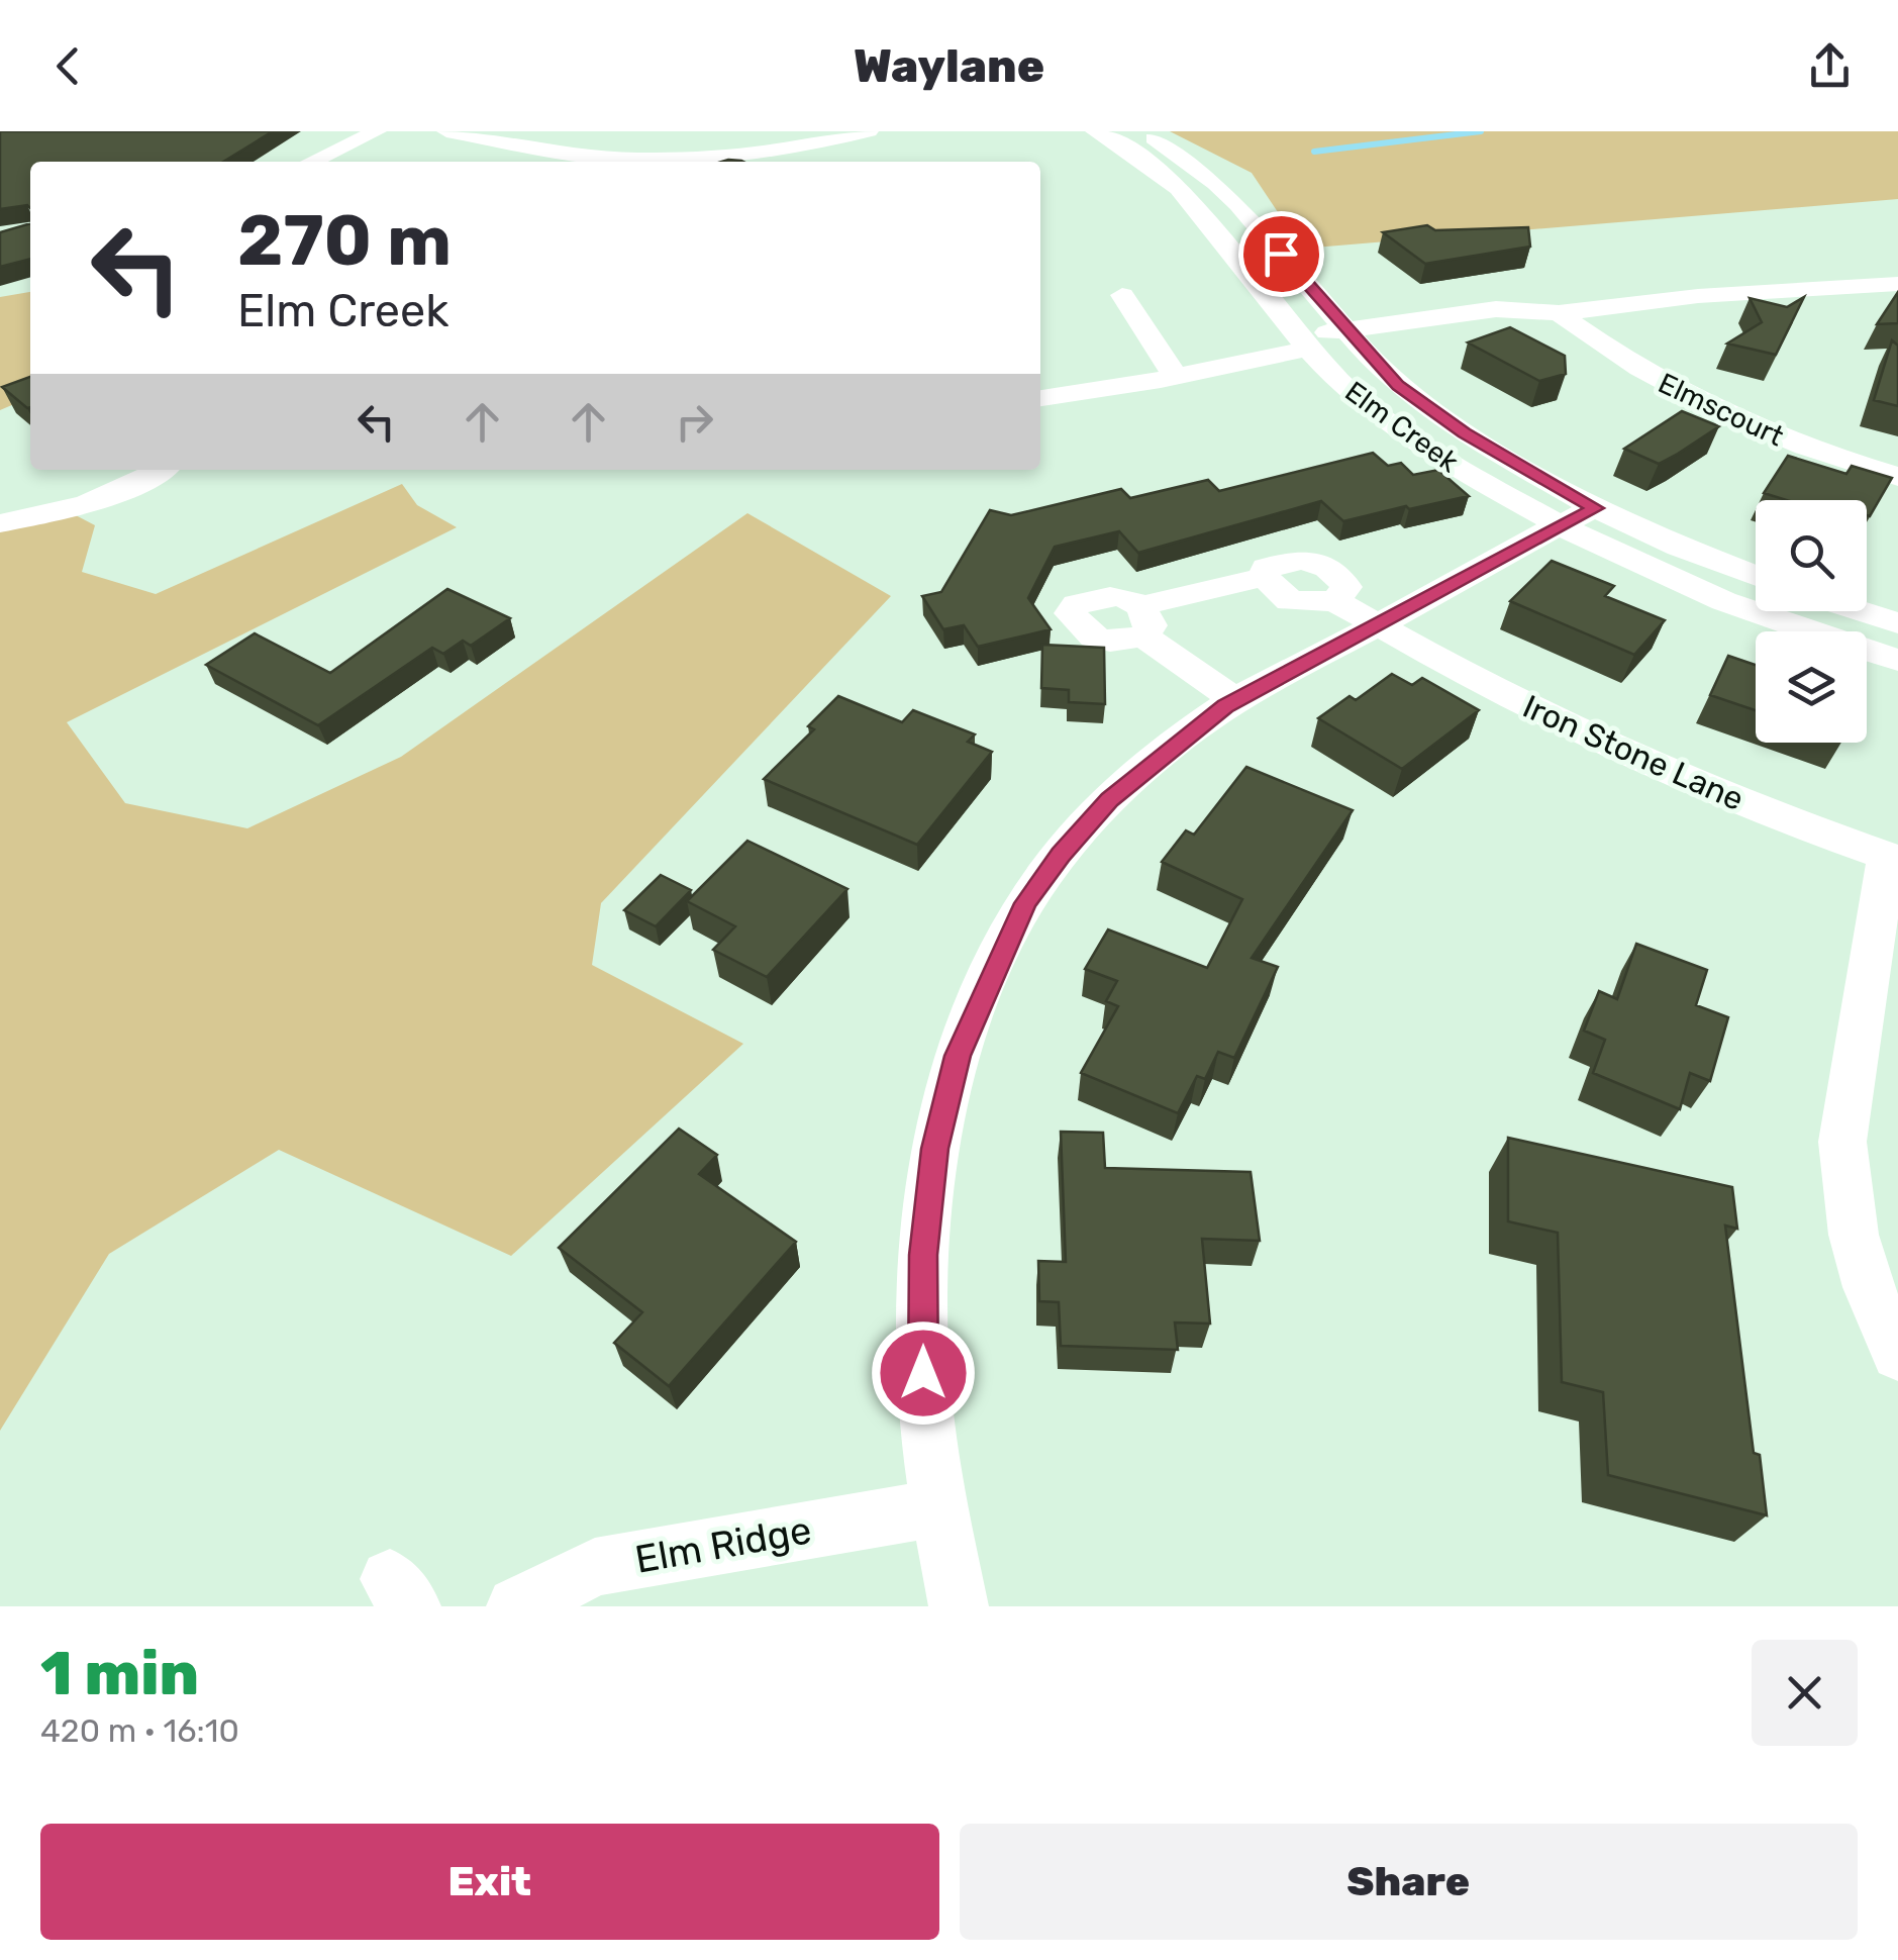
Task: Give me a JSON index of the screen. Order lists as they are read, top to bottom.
{
  "streets": {
    "street": [
      "Elmscourt",
      "Elm Creek",
      "Iron Stone Lane",
      "Elm Ridge"
    ]
  },
  "page": {
    "header": "Waylane",
    "turn": ["270 m", "Elm Creek"],
    "heading": ["1 min", "420 m · 16:10"],
    "buttons": ["Exit", "Share"]
  }
}
